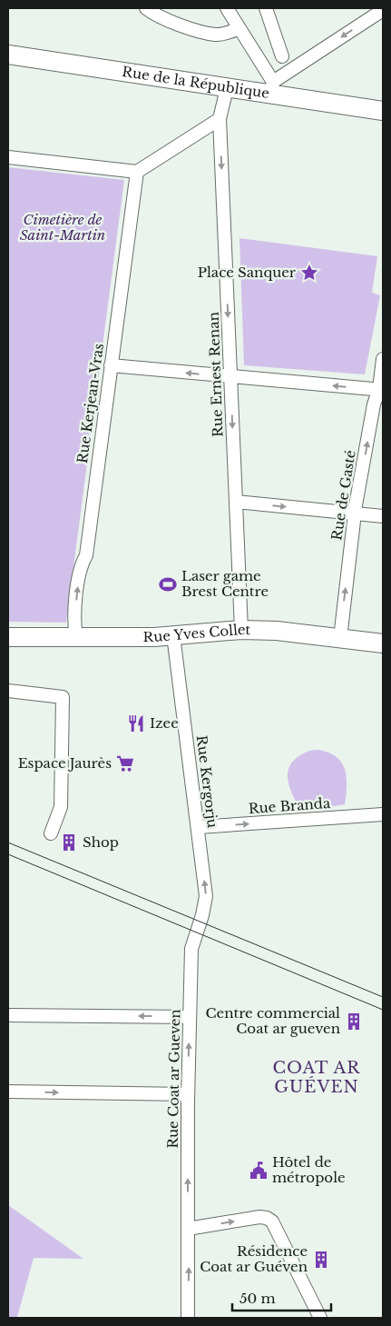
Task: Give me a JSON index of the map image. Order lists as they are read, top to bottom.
{
  "streets": {
    "main road": ["Rue de la République", "Rue Yves Collet"],
    "street": [
      "Rue Ernest Renan",
      "Rue Kerjean-Vras",
      "Rue de Gasté",
      "Rue Kergorju",
      "Rue Branda",
      "Rue Coat ar Gueven"
    ]
  },
  "crossings": [
    ["Rue de la République", "Rue Ernest Renan"],
    ["Rue Ernest Renan", "Rue Yves Collet"],
    ["Rue Kerjean-Vras", "Rue Yves Collet"],
    ["Rue de Gasté", "Rue Yves Collet"],
    ["Rue Yves Collet", "Rue Kergorju"],
    ["Rue Kergorju", "Rue Branda"],
    ["Rue Kergorju", "Rue Coat ar Gueven"]
  ],
  "one_way": [
    "Rue Ernest Renan",
    "Rue Kerjean-Vras",
    "Rue de Gasté",
    "Rue Branda",
    "Rue Coat ar Gueven"
  ],
  "districts": ["COAT AR GUÉVEN"],
  "parks": ["Cimetière de Saint-Martin"],
  "places": {
    "place": ["Place Sanquer"],
    "sports": ["Laser game Brest Centre"],
    "restaurant": ["Izee"],
    "supermarket": ["Espace Jaurès"],
    "building": ["Shop", "Centre commercial Coat ar gueven", "Résidence Coat ar Guéven"],
    "public building": ["Hôtel de métropole"]
  },
  "scale_bar": "50 m"
}
